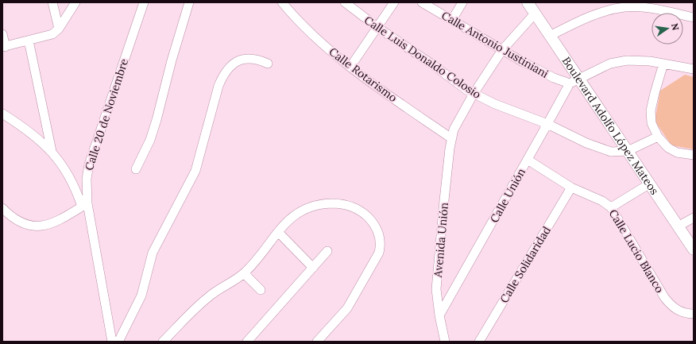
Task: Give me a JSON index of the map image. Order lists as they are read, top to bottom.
{
  "streets": {
    "main road": ["Boulevard Adolfo López Mateos"],
    "street": [
      "Calle Antonio Justiniani",
      "Calle Luis Donaldo Colosio",
      "Calle Rotarismo",
      "Calle 20 de Noviembre",
      "Calle Unión",
      "Avenida Unión",
      "Calle Lucio Blanco",
      "Calle Solidaridad"
    ]
  },
  "crossings": [
    ["Calle Antonio Justiniani", "Boulevard Adolfo López Mateos"],
    ["Calle Antonio Justiniani", "Calle Unión"],
    ["Calle Antonio Justiniani", "Avenida Unión"],
    ["Calle Luis Donaldo Colosio", "Boulevard Adolfo López Mateos"],
    ["Calle Luis Donaldo Colosio", "Calle Unión"],
    ["Calle Luis Donaldo Colosio", "Avenida Unión"],
    ["Calle Rotarismo", "Avenida Unión"],
    ["Boulevard Adolfo López Mateos", "Calle Unión"],
    ["Boulevard Adolfo López Mateos", "Avenida Unión"],
    ["Calle Unión", "Avenida Unión"],
    ["Calle Unión", "Calle Lucio Blanco"],
    ["Calle Lucio Blanco", "Calle Solidaridad"]
  ],
  "north": "right"
}
